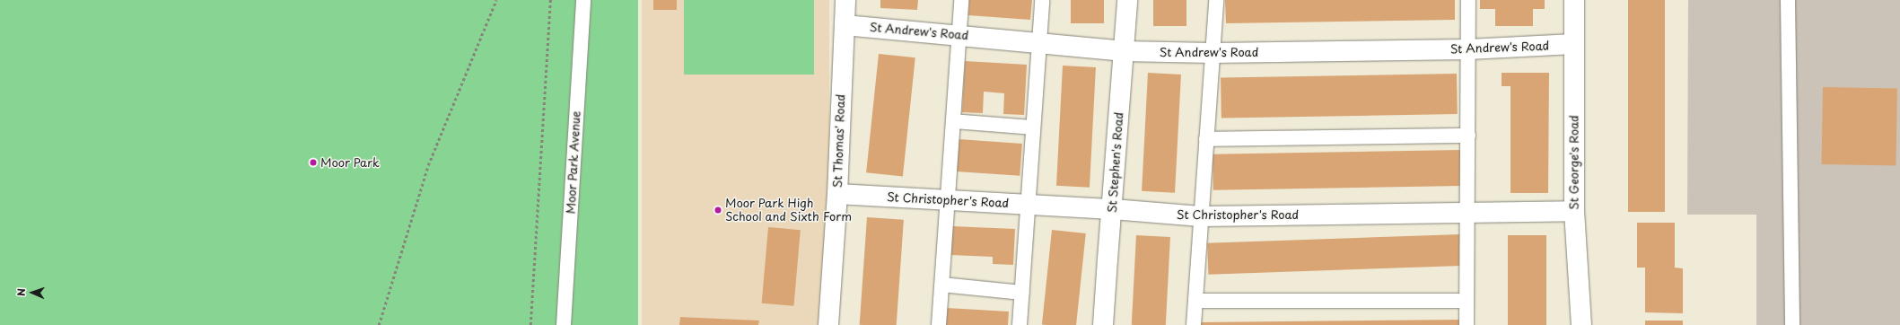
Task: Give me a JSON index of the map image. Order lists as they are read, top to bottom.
{
  "streets": {
    "street": [
      "St Andrew's Road",
      "St Thomas' Road",
      "St Stephen's Road",
      "St George's Road",
      "St Christopher's Road"
    ],
    "lane": ["Moor Park Avenue"]
  },
  "crossings": [
    ["St Andrew's Road", "St Thomas' Road"],
    ["St Andrew's Road", "St Stephen's Road"],
    ["St Andrew's Road", "St George's Road"],
    ["St Thomas' Road", "St Christopher's Road"],
    ["St Stephen's Road", "St Christopher's Road"],
    ["St George's Road", "St Christopher's Road"]
  ],
  "places": ["Moor Park", "Moor Park High School and Sixth Form"],
  "north": "left"
}
